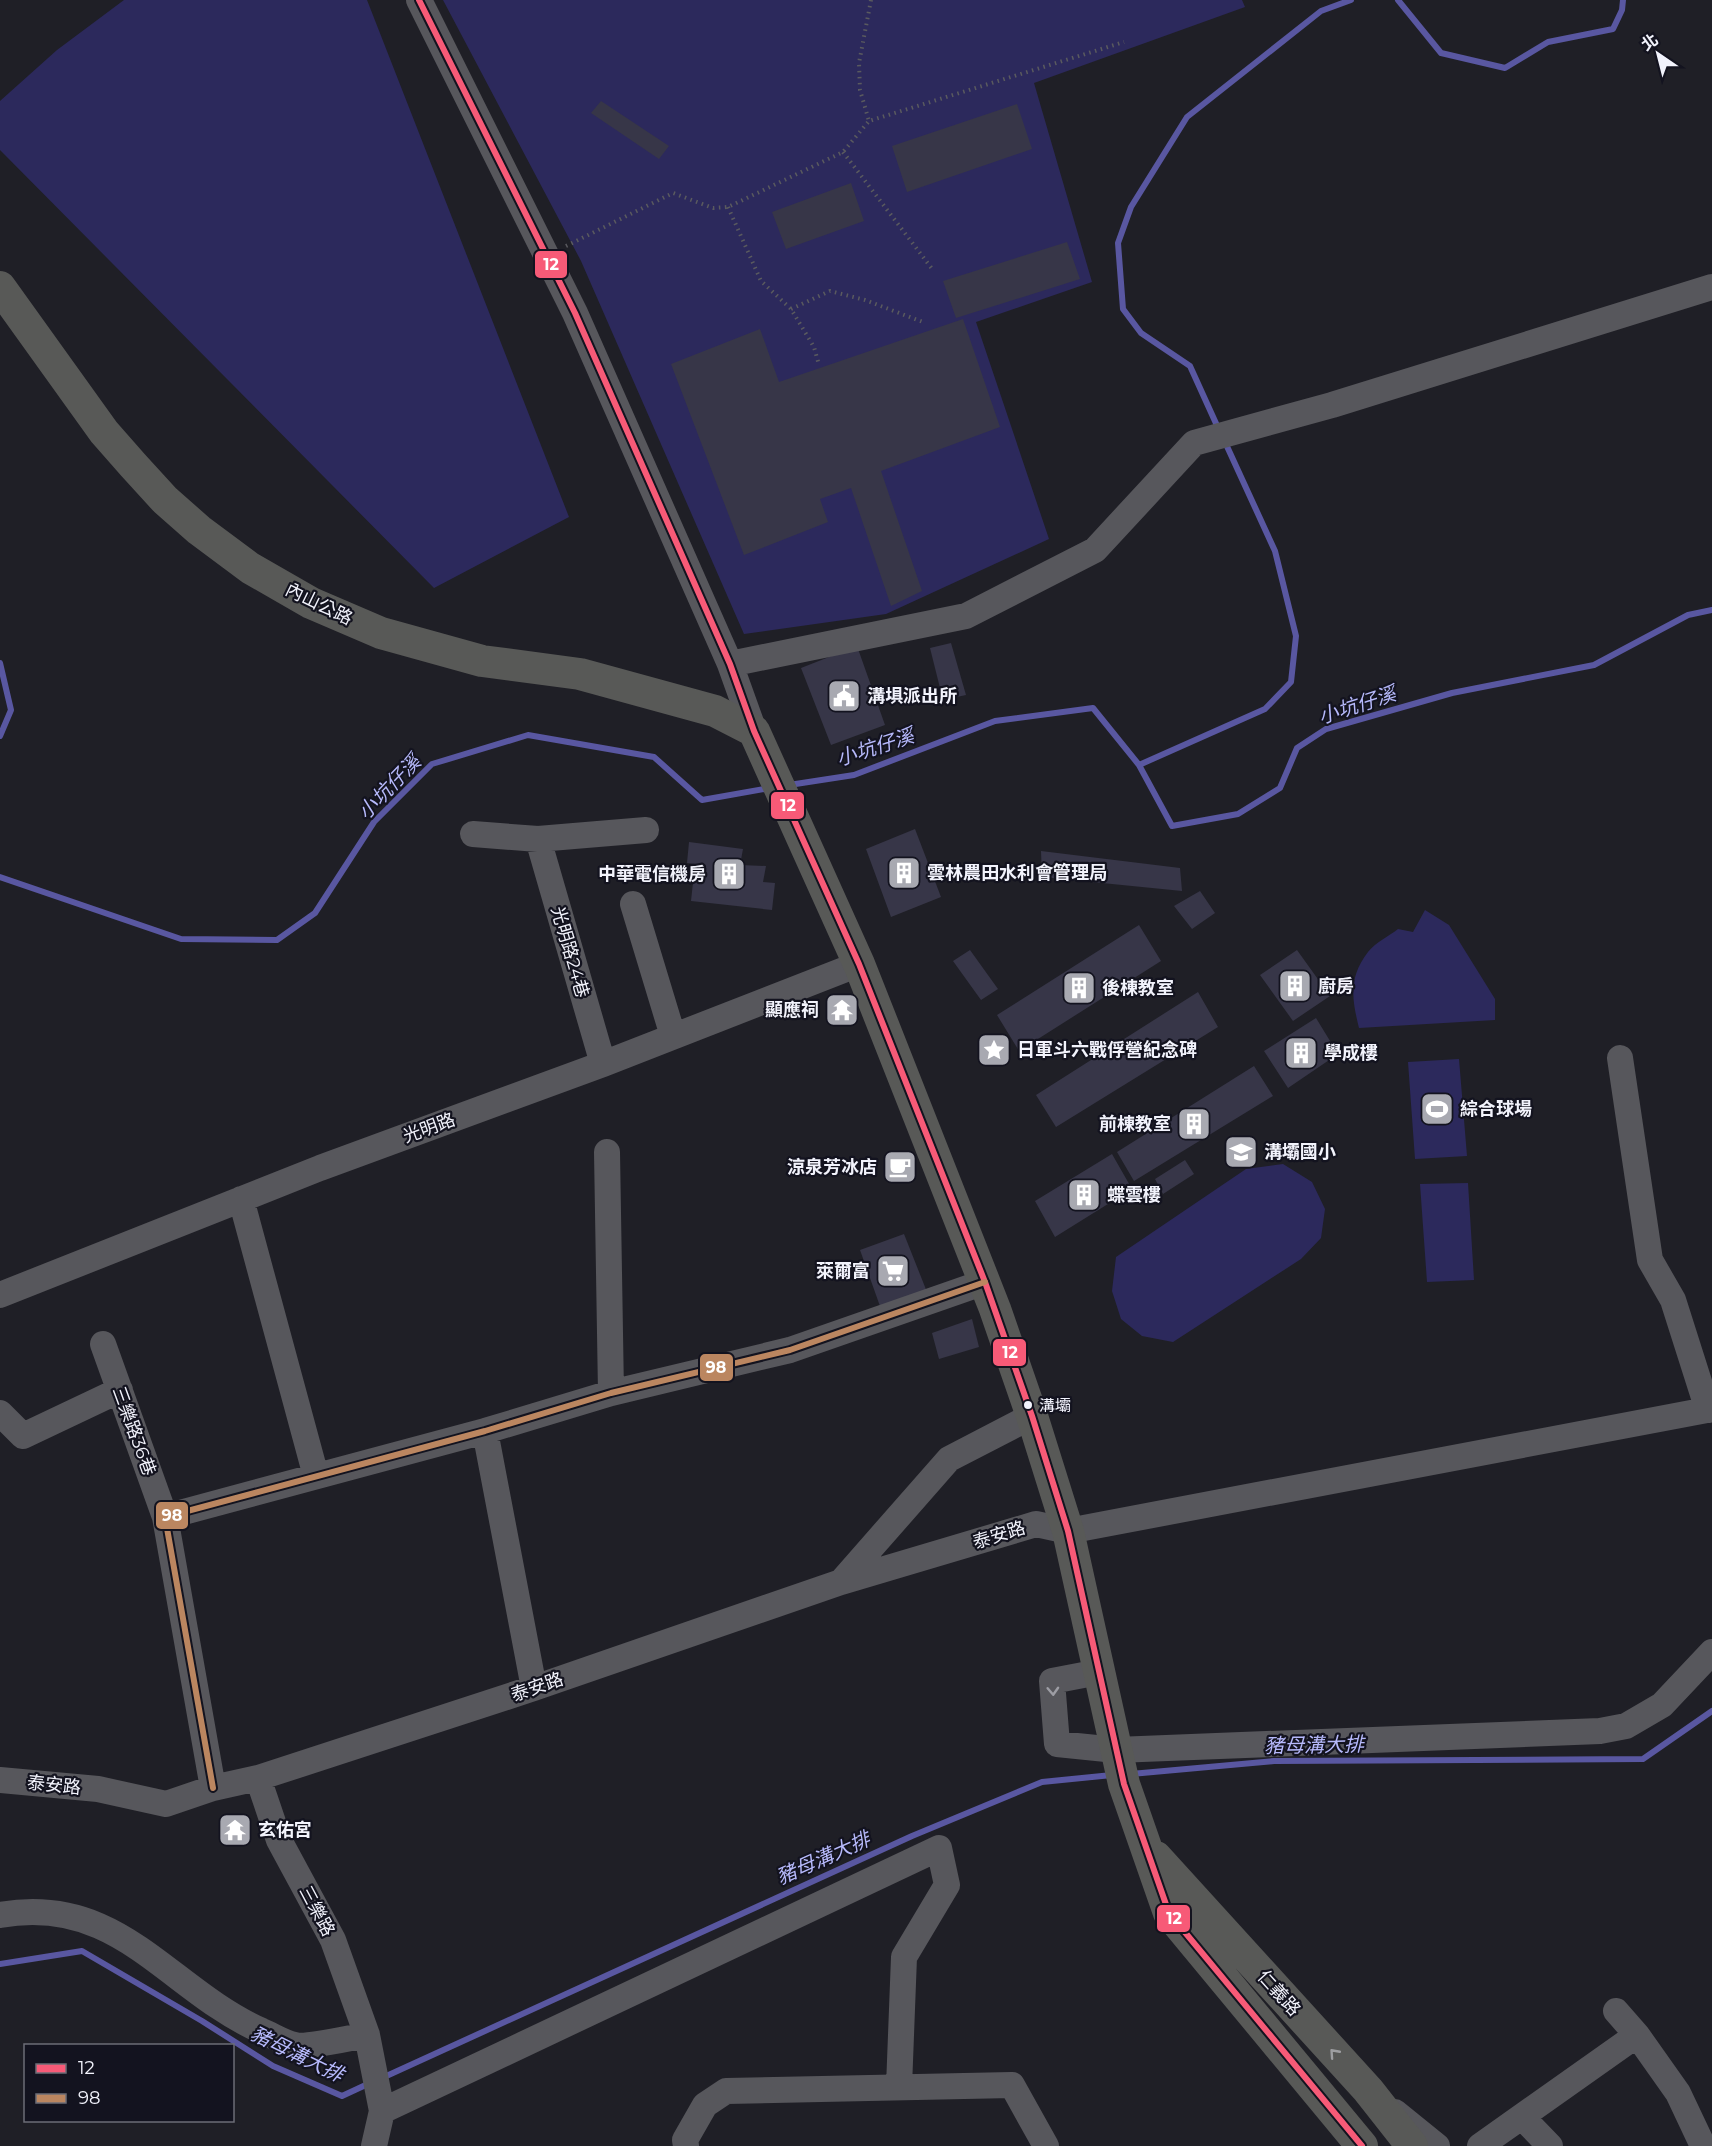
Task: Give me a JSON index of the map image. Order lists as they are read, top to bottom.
{
  "streets": {
    "main road": ["內山公路", "仁義路"],
    "street": [
      "光明路24巷",
      "光明路",
      "三樂路36巷",
      "泰安路",
      "三樂路"
    ]
  },
  "crossings": [
    ["光明路24巷", "光明路"],
    ["泰安路", "三樂路"]
  ],
  "water": ["小坑仔溪", "豬母溝大排"],
  "places": {
    "public building": ["溝埧派出所"],
    "building": [
      "雲林農田水利會管理局",
      "中華電信機房",
      "廚房",
      "後棟教室",
      "學成樓",
      "前棟教室",
      "蝶雲樓"
    ],
    "temple": ["顯應祠", "玄佑宮"],
    "place": ["日軍斗六戰俘營紀念碑"],
    "sports": ["綜合球場"],
    "school or university": ["溝壩國小"],
    "cafe": ["涼泉芳冰店"],
    "supermarket": ["萊爾富"],
    "other": ["溝壩"]
  },
  "lines": ["transit line 12", "transit line 98"],
  "legend": ["12", "98"],
  "north": "top left"
}
